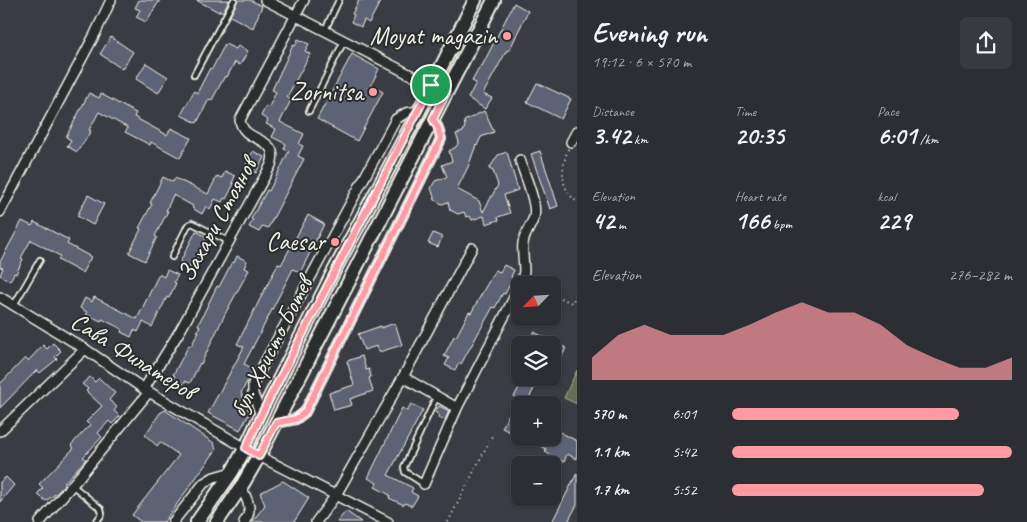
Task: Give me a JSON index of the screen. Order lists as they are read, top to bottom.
{
  "streets": {
    "main road": ["бул. Христо Ботев"],
    "street": ["Захари Стоянов", "Сава Филатеров"]
  },
  "crossings": [
    ["Захари Стоянов", "Сава Филатеров"],
    ["бул. Христо Ботев", "Сава Филатеров"]
  ],
  "places": ["Moyat magazin", "Zornitsa", "Caesar"],
  "north": "bottom left",
  "page": {
    "heading": ["Evening run", "19:12 · 6 × 570 m"],
    "stats": [
      ["Distance", "3.42 km"],
      ["Time", "20:35"],
      ["Pace", "6:01 /km"],
      ["Elevation", "42 m"],
      ["Heart rate", "166 bpm"],
      ["kcal", "229"]
    ],
    "chart": ["Elevation", "276–282 m"],
    "map_buttons": ["+", "−"],
    "list": [
      {
        "name": "570 m",
        "note": "6:01"
      },
      {
        "name": "1.1 km",
        "note": "5:42"
      },
      {
        "name": "1.7 km",
        "note": "5:52"
      }
    ]
  }
}
